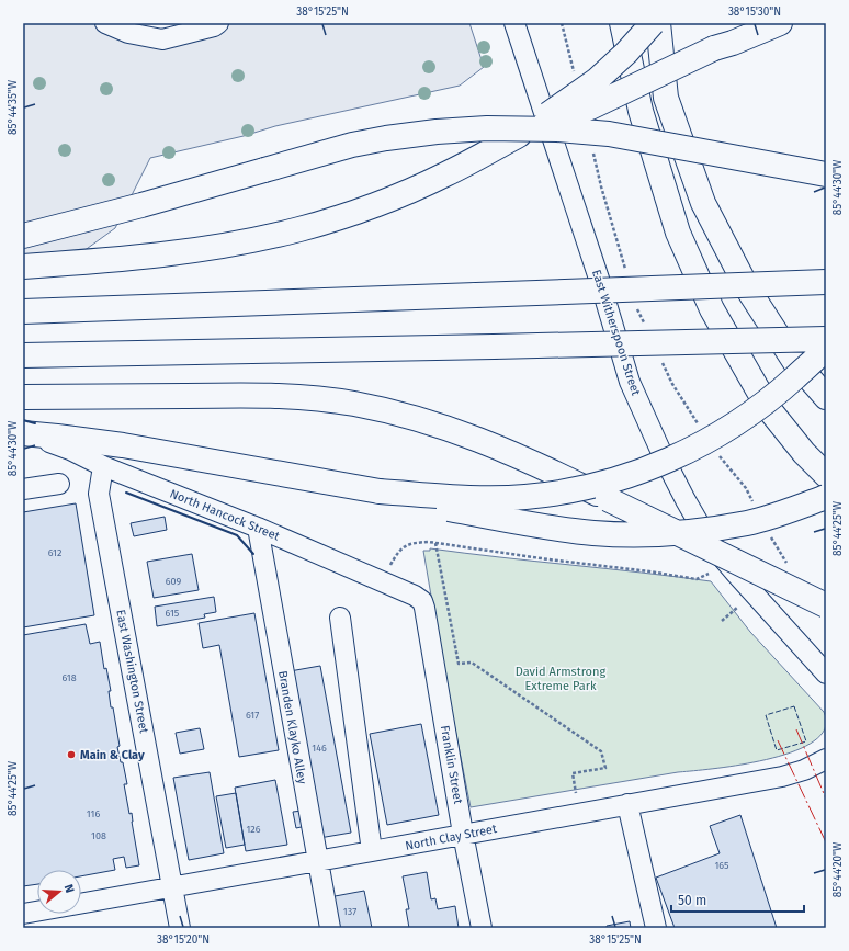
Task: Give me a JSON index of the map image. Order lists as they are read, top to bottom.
{
  "streets": {
    "street": [
      "East Witherspoon Street",
      "North Hancock Street",
      "East Washington Street",
      "Branden Klayko Alley",
      "Franklin Street",
      "North Clay Street"
    ]
  },
  "crossings": [
    ["North Hancock Street", "East Washington Street"],
    ["North Hancock Street", "Branden Klayko Alley"],
    ["North Hancock Street", "Franklin Street"],
    ["East Washington Street", "North Clay Street"],
    ["Branden Klayko Alley", "North Clay Street"],
    ["Franklin Street", "North Clay Street"]
  ],
  "parks": ["David Armstrong Extreme Park"],
  "places": ["Main & Clay"],
  "house_numbers": [
    "612",
    "609",
    "615",
    "618",
    "617",
    "146",
    "116",
    "126",
    "108",
    "165",
    "137"
  ],
  "scale_bar": "50 m",
  "north": "right",
  "coordinates": [
    "38°15'25\"N",
    "38°15'30\"N",
    "85°44'35\"W",
    "85°44'30\"W",
    "85°44'25\"W",
    "85°44'20\"W",
    "38°15'20\"N"
  ]
}
